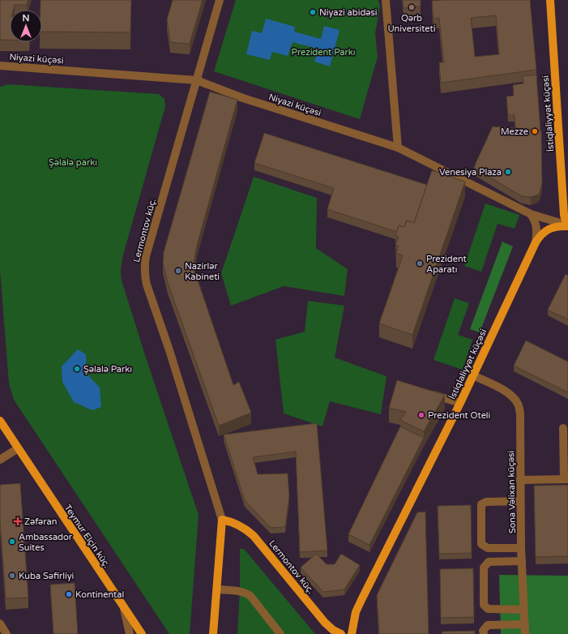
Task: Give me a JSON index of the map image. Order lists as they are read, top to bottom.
{
  "streets": {
    "main road": ["İstiqlaliyyət küçəsi", "Lermontov küç.", "Teymur Elçin küç."],
    "street": ["Niyazi küçəsi", "Sona Vəlixan küçəsi"]
  },
  "crossings": [
    ["Niyazi küçəsi", "İstiqlaliyyət küçəsi"],
    ["Niyazi küçəsi", "Lermontov küç."],
    ["İstiqlaliyyət küçəsi", "Sona Vəlixan küçəsi"]
  ],
  "parks": ["Prezident Parkı", "Şəlalə parkı"],
  "places": {
    "other": [
      "Qərb Universiteti",
      "Niyazi abidəsi",
      "Mezze",
      "Venesiya Plaza",
      "Prezident Aparatı",
      "Nazirlər Kabineti",
      "Şəlalə Parkı",
      "Prezident Oteli",
      "Ambassador Suites",
      "Kuba Səfirliyi",
      "Kontinental"
    ],
    "health": ["Zəfəran"]
  },
  "north": "top"
}
